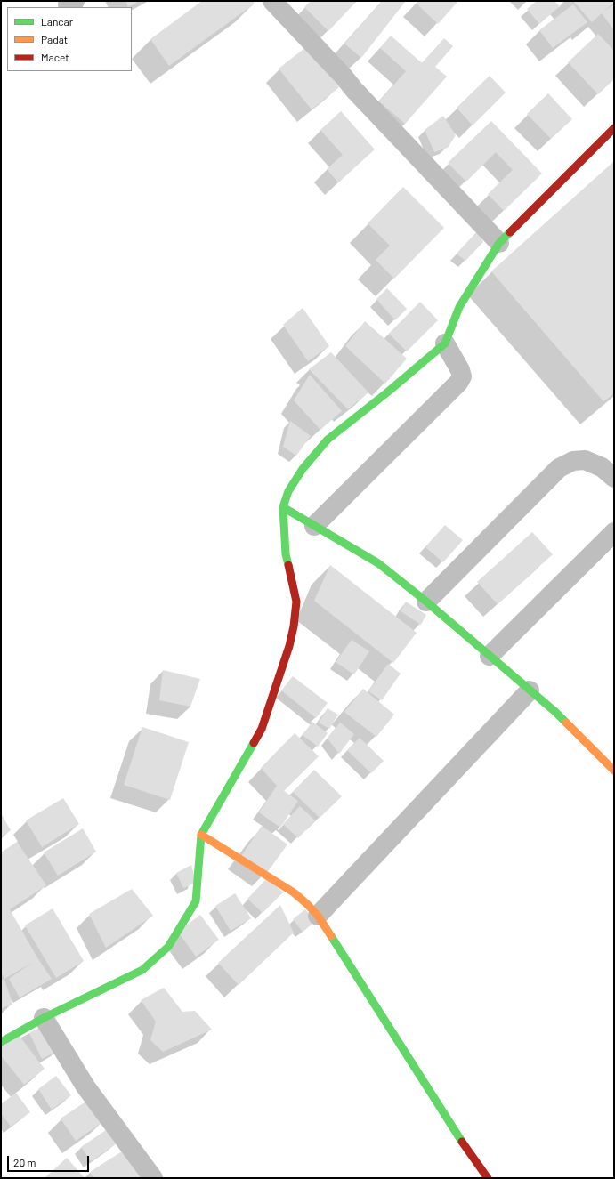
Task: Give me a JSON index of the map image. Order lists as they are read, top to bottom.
{
  "legend": ["Lancar", "Padat", "Macet"],
  "scale_bar": "20 m"
}
